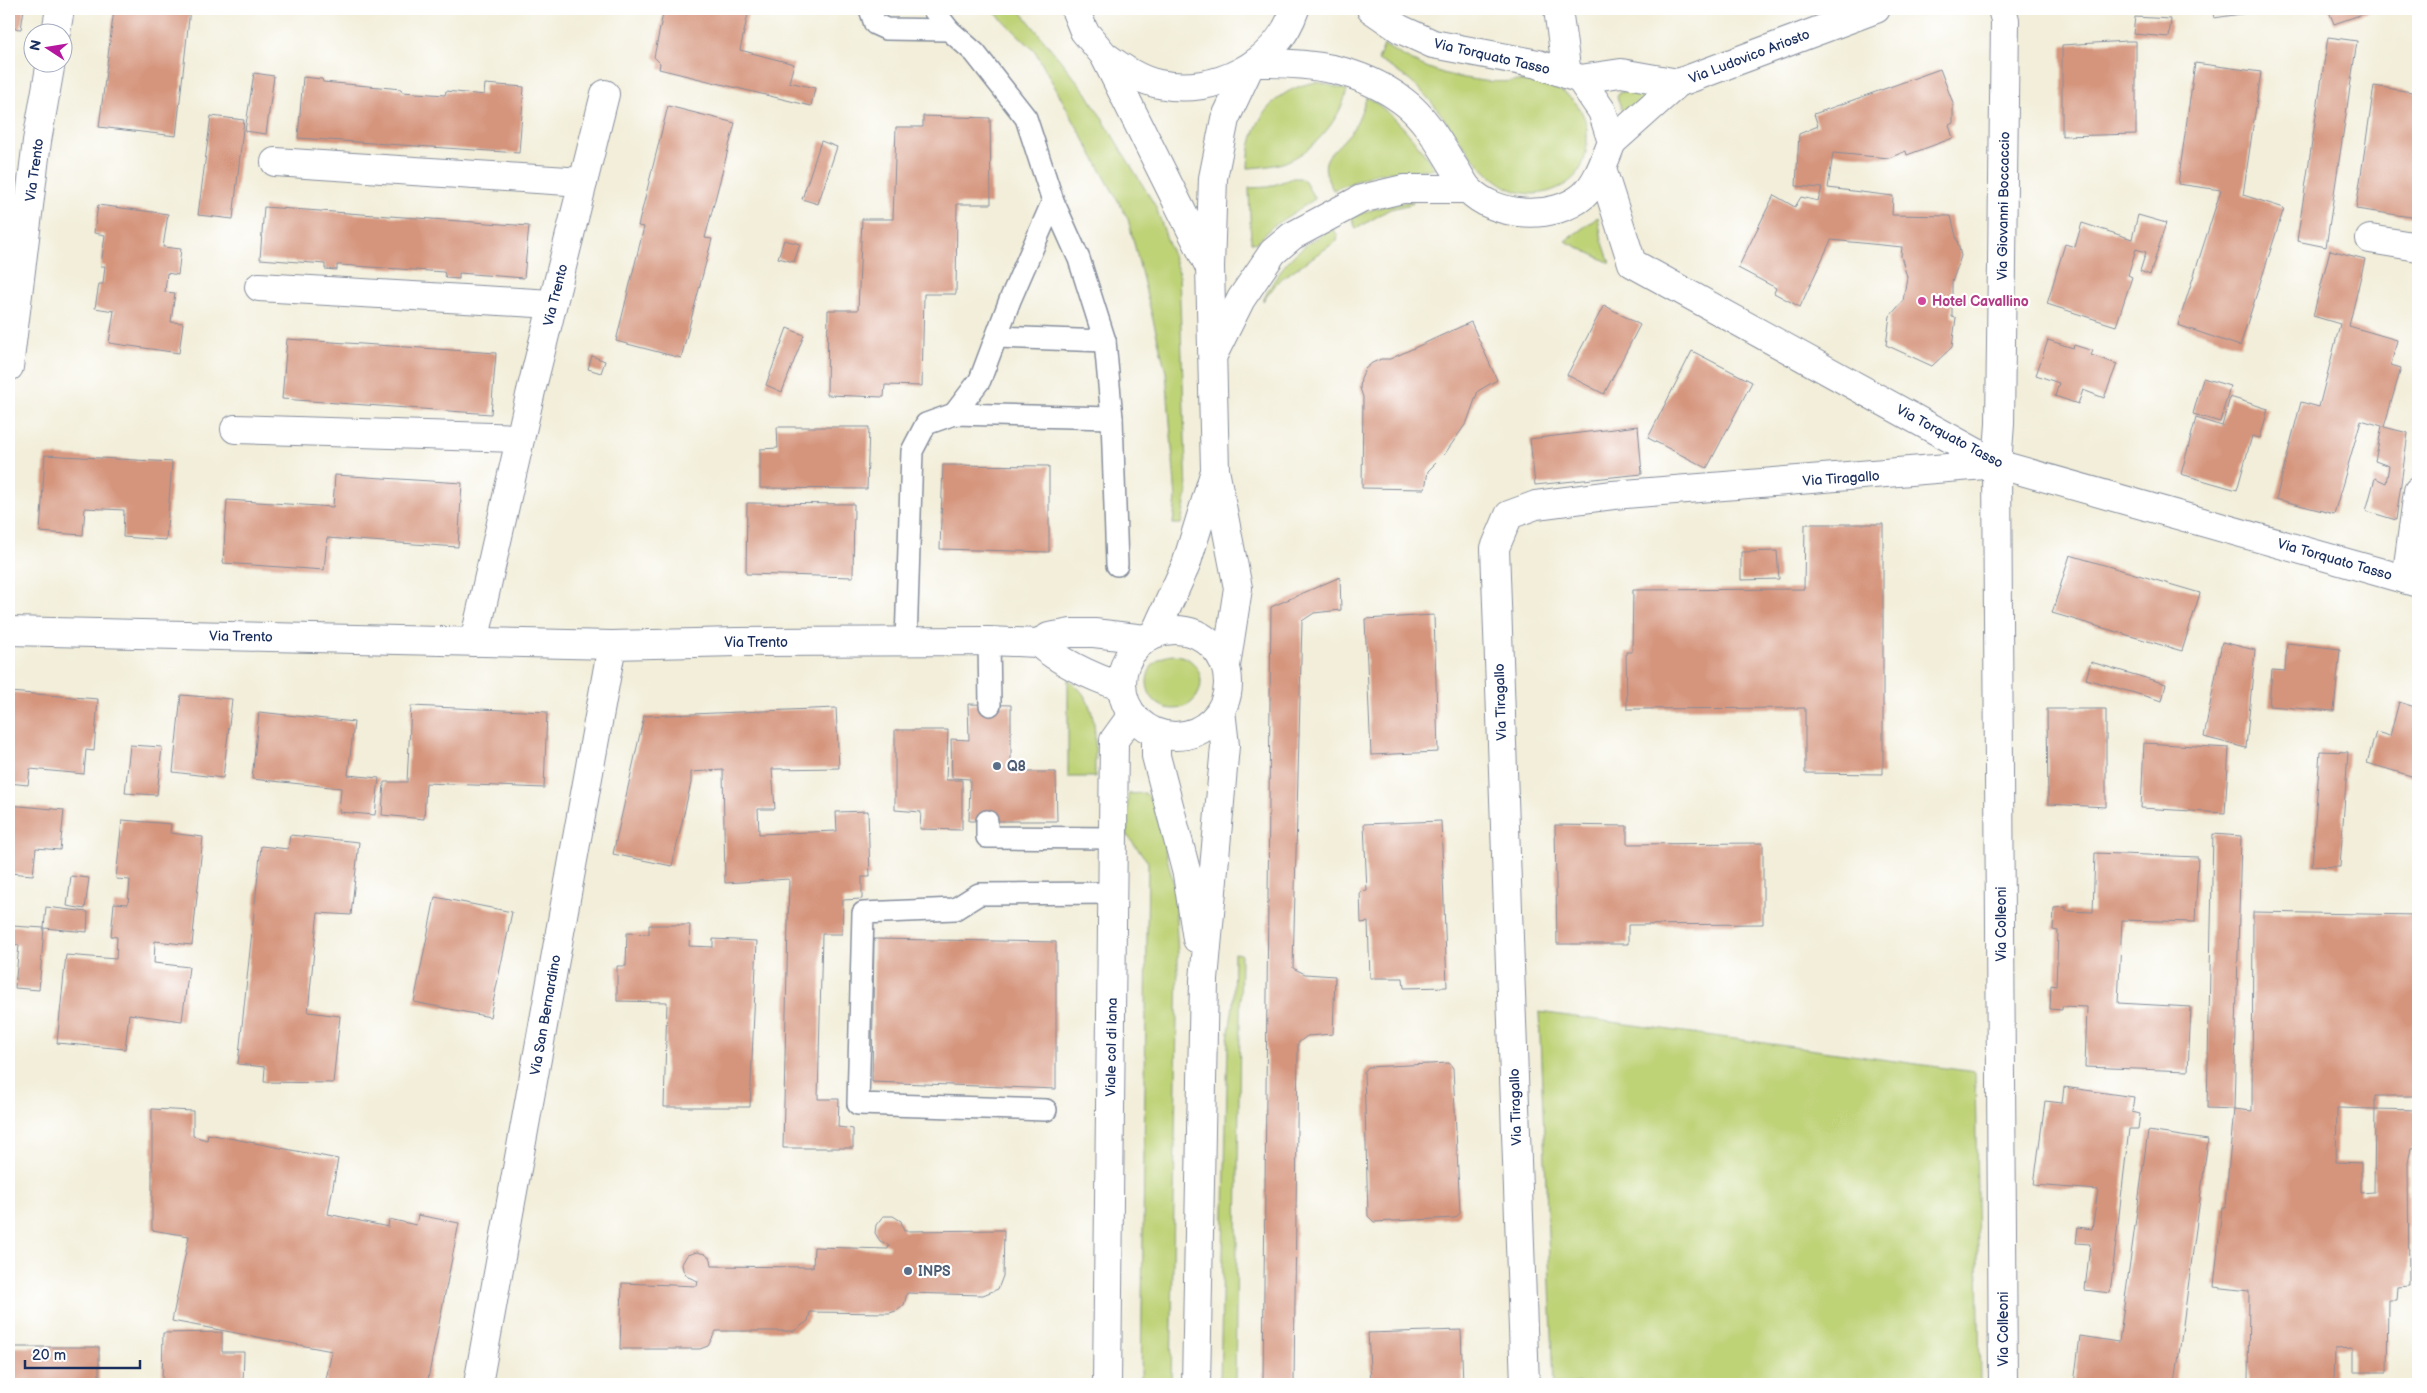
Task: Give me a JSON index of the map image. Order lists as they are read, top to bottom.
{
  "streets": {
    "street": [
      "Via Torquato Tasso",
      "Via Ludovico Ariosto",
      "Via Trento",
      "Via Giovanni Boccaccio",
      "Via Tiragallo",
      "Via Colleoni",
      "Via San Bernardino",
      "Viale col di lana"
    ]
  },
  "crossings": [
    ["Via Torquato Tasso", "Via Ludovico Ariosto"],
    ["Via Torquato Tasso", "Via Giovanni Boccaccio"],
    ["Via Torquato Tasso", "Via Tiragallo"],
    ["Via Torquato Tasso", "Via Colleoni"],
    ["Via Trento", "Via San Bernardino"],
    ["Via Trento", "Viale col di lana"],
    ["Via Giovanni Boccaccio", "Via Tiragallo"],
    ["Via Giovanni Boccaccio", "Via Colleoni"],
    ["Via Tiragallo", "Via Colleoni"]
  ],
  "places": ["Hotel Cavallino", "Q8", "INPS"],
  "scale_bar": "20 m",
  "north": "left"
}
